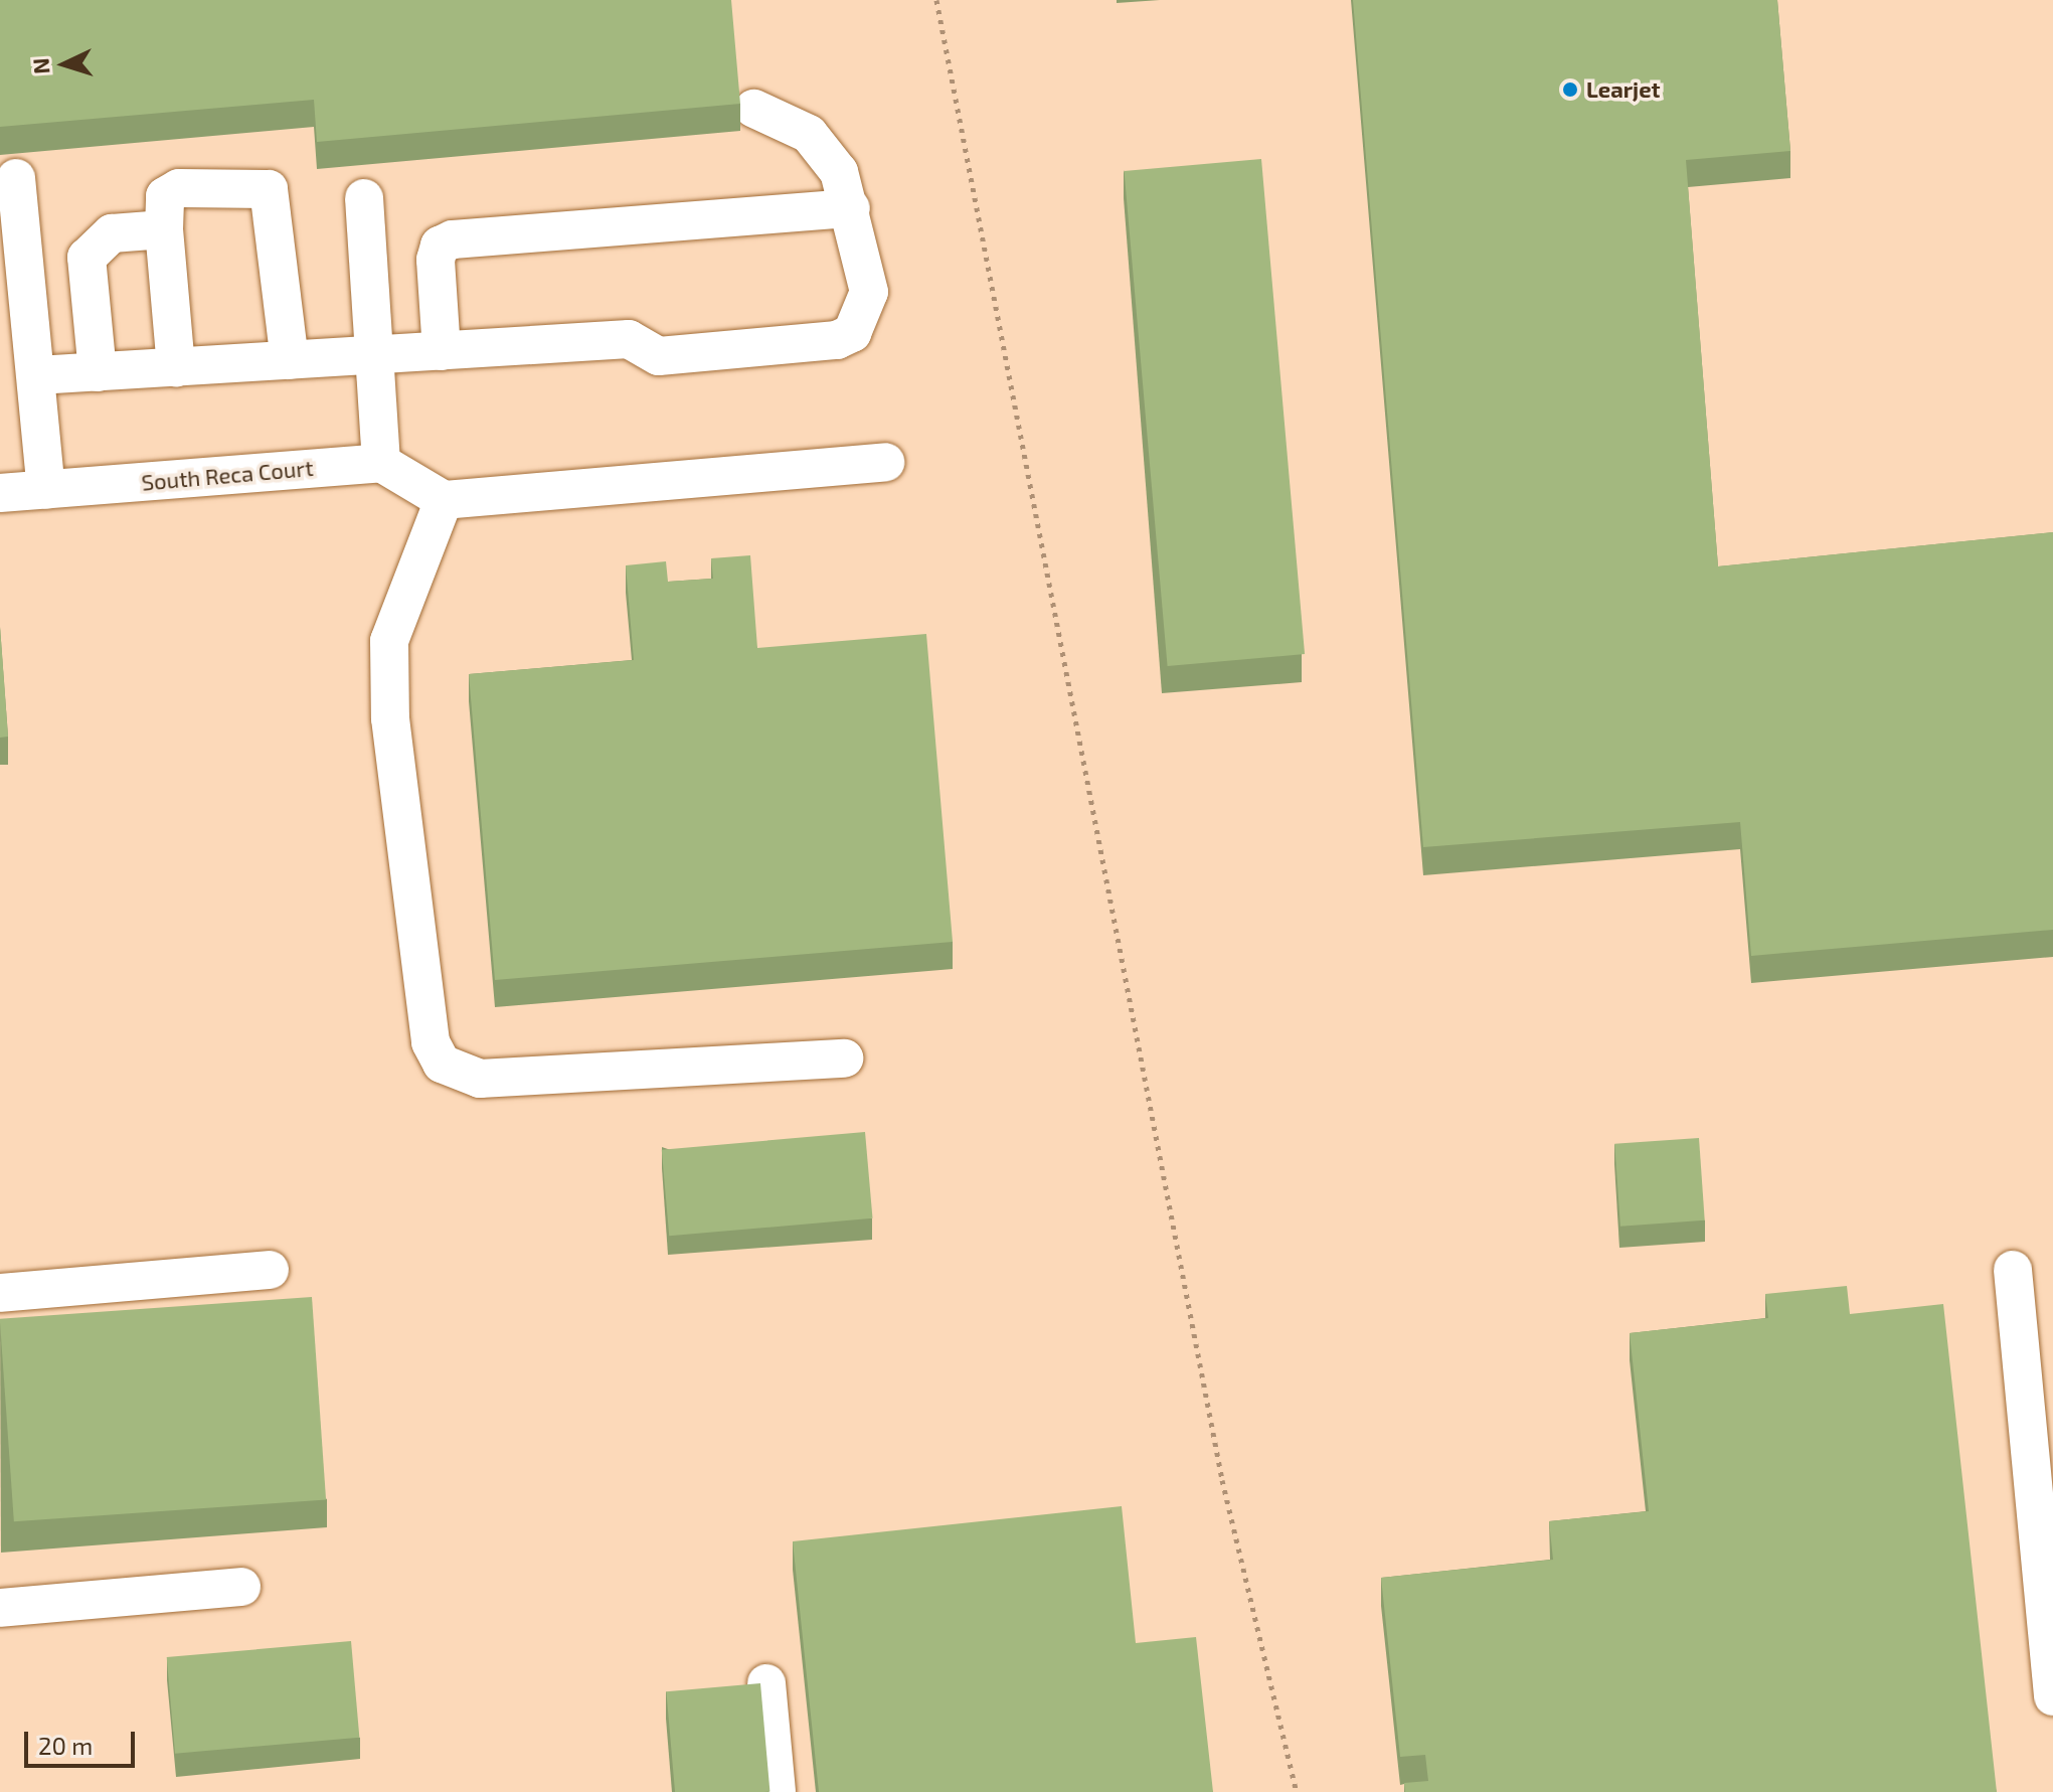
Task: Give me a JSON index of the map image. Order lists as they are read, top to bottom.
{
  "streets": {
    "street": ["South Reca Court"]
  },
  "places": ["Learjet"],
  "scale_bar": "20 m",
  "north": "left"
}
